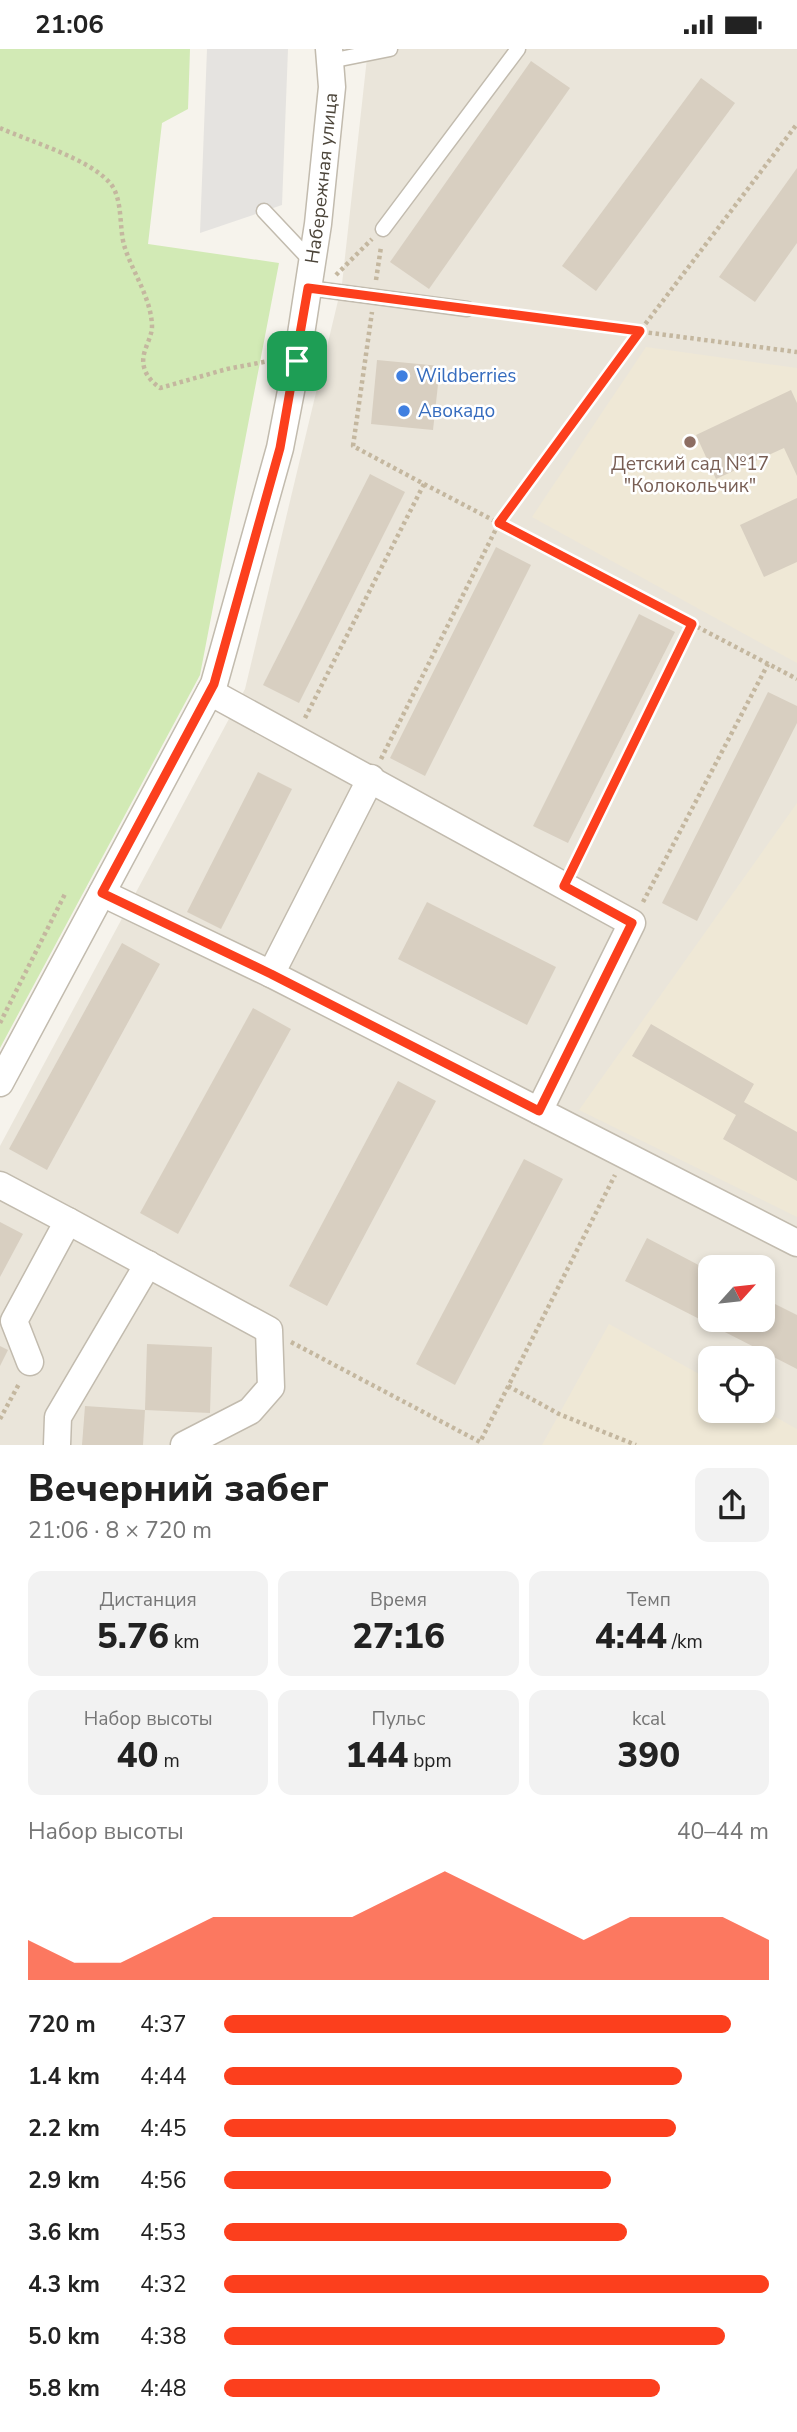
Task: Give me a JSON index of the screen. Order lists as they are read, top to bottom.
{
  "streets": {
    "street": ["Набережная улица"]
  },
  "places": ["Wildberries", "Авокадо", "Детский сад №17 \"Колокольчик\""],
  "north": "top right",
  "page": {
    "status": "21:06",
    "heading": ["Вечерний забег", "21:06 · 8 × 720 m"],
    "stats": [
      ["Дистанция", "5.76 km"],
      ["Время", "27:16"],
      ["Темп", "4:44 /km"],
      ["Набор высоты", "40 m"],
      ["Пульс", "144 bpm"],
      ["kcal", "390"]
    ],
    "chart": ["Набор высоты", "40–44 m"],
    "list": [
      {
        "name": "720 m",
        "note": "4:37"
      },
      {
        "name": "1.4 km",
        "note": "4:44"
      },
      {
        "name": "2.2 km",
        "note": "4:45"
      },
      {
        "name": "2.9 km",
        "note": "4:56"
      },
      {
        "name": "3.6 km",
        "note": "4:53"
      },
      {
        "name": "4.3 km",
        "note": "4:32"
      },
      {
        "name": "5.0 km",
        "note": "4:38"
      },
      {
        "name": "5.8 km",
        "note": "4:48"
      }
    ]
  }
}
